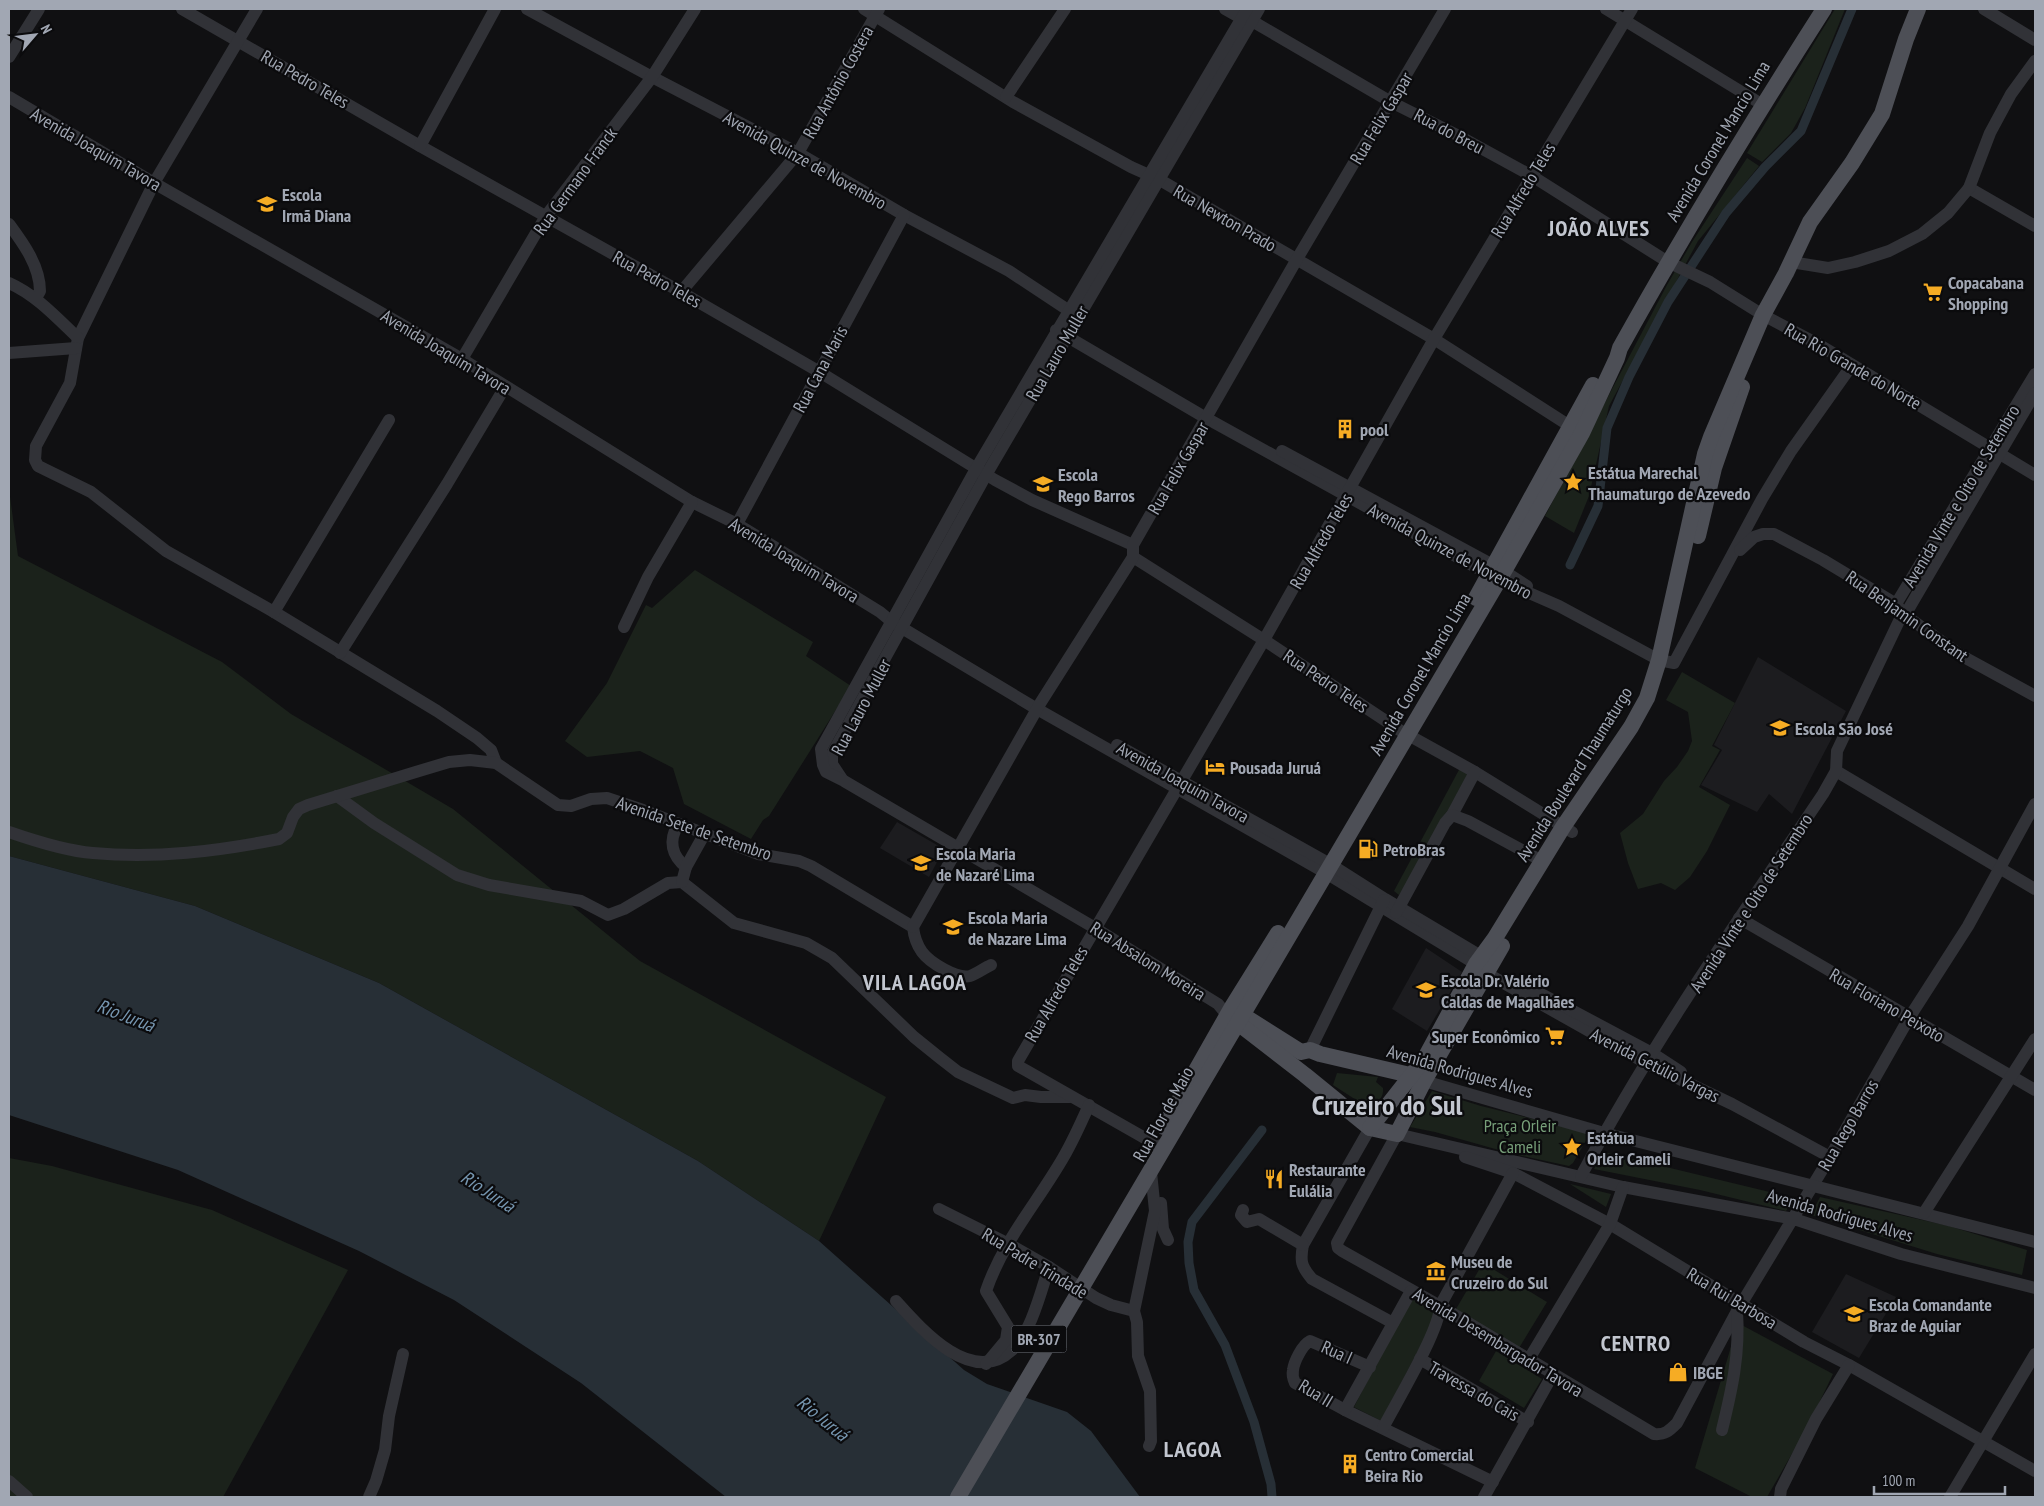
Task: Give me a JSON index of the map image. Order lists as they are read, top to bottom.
{
  "streets": {
    "main road": [
      "Avenida Coronel Mancio Lima",
      "Avenida Boulevard Thaumaturgo",
      "Avenida Rodrigues Alves",
      "Rua Flor de Maio",
      "BR-307"
    ],
    "street": [
      "Rua Pedro Teles",
      "Rua Antônio Costera",
      "Rua Felix Gaspar",
      "Rua do Breu",
      "Avenida Joaquim Tavora",
      "Avenida Quinze de Novembro",
      "Rua Germano Franck",
      "Rua Alfredo Teles",
      "Rua Newton Prado",
      "Rua Lauro Muller",
      "Rua Rio Grande do Norte",
      "Rua Cana Maris",
      "Avenida Vinte e Oito de Setembro",
      "Rua Benjamin Constant",
      "Avenida Sete de Setembro",
      "Rua Absalom Moreira",
      "Rua Floriano Peixoto",
      "Avenida Getúlio Vargas",
      "Rua Rego Barros",
      "Rua Padre Trindade",
      "Rua Rui Barbosa",
      "Avenida Desembargador Tavora",
      "Rua I",
      "Travessa do Cais",
      "Rua II"
    ]
  },
  "crossings": [
    ["Rua Pedro Teles", "Rua Antônio Costera"],
    ["Rua Pedro Teles", "Rua Felix Gaspar"],
    ["Rua Pedro Teles", "Avenida Coronel Mancio Lima"],
    ["Rua Pedro Teles", "Rua Germano Franck"],
    ["Rua Pedro Teles", "Rua Alfredo Teles"],
    ["Rua Pedro Teles", "Rua Lauro Muller"],
    ["Rua Pedro Teles", "Rua Cana Maris"],
    ["Rua Pedro Teles", "Avenida Boulevard Thaumaturgo"],
    ["Rua Antônio Costera", "Avenida Quinze de Novembro"],
    ["Rua Antônio Costera", "Rua Newton Prado"],
    ["Rua Felix Gaspar", "Rua do Breu"],
    ["Rua Felix Gaspar", "Avenida Joaquim Tavora"],
    ["Rua Felix Gaspar", "Avenida Quinze de Novembro"],
    ["Rua Felix Gaspar", "Rua Newton Prado"],
    ["Rua Felix Gaspar", "Avenida Sete de Setembro"],
    ["Rua Felix Gaspar", "Rua Absalom Moreira"],
    ["Rua do Breu", "Avenida Coronel Mancio Lima"],
    ["Rua do Breu", "Rua Alfredo Teles"],
    ["Rua do Breu", "Rua Lauro Muller"],
    ["Rua do Breu", "Rua Rio Grande do Norte"],
    ["Avenida Coronel Mancio Lima", "Avenida Joaquim Tavora"],
    ["Avenida Coronel Mancio Lima", "Avenida Quinze de Novembro"],
    ["Avenida Coronel Mancio Lima", "Rua Newton Prado"],
    ["Avenida Coronel Mancio Lima", "Rua Rio Grande do Norte"],
    ["Avenida Coronel Mancio Lima", "Rua Absalom Moreira"],
    ["Avenida Coronel Mancio Lima", "Avenida Rodrigues Alves"],
    ["Avenida Coronel Mancio Lima", "Rua Flor de Maio"],
    ["Avenida Joaquim Tavora", "Rua Germano Franck"],
    ["Avenida Joaquim Tavora", "Rua Alfredo Teles"],
    ["Avenida Joaquim Tavora", "Rua Lauro Muller"],
    ["Avenida Joaquim Tavora", "Rua Cana Maris"],
    ["Avenida Joaquim Tavora", "Avenida Boulevard Thaumaturgo"],
    ["Avenida Joaquim Tavora", "Avenida Getúlio Vargas"],
    ["Avenida Quinze de Novembro", "Rua Germano Franck"],
    ["Avenida Quinze de Novembro", "Rua Alfredo Teles"],
    ["Avenida Quinze de Novembro", "Rua Lauro Muller"],
    ["Avenida Quinze de Novembro", "Rua Cana Maris"],
    ["Avenida Quinze de Novembro", "Avenida Boulevard Thaumaturgo"],
    ["Rua Alfredo Teles", "Rua Newton Prado"],
    ["Rua Alfredo Teles", "Rua Absalom Moreira"],
    ["Rua Newton Prado", "Rua Lauro Muller"],
    ["Rua Lauro Muller", "Rua Absalom Moreira"],
    ["Rua Rio Grande do Norte", "Avenida Vinte e Oito de Setembro"],
    ["Rua Rio Grande do Norte", "Avenida Boulevard Thaumaturgo"],
    ["Avenida Vinte e Oito de Setembro", "Rua Benjamin Constant"],
    ["Avenida Vinte e Oito de Setembro", "Rua Floriano Peixoto"],
    ["Avenida Vinte e Oito de Setembro", "Avenida Getúlio Vargas"],
    ["Avenida Vinte e Oito de Setembro", "Avenida Rodrigues Alves"],
    ["Avenida Boulevard Thaumaturgo", "Avenida Getúlio Vargas"],
    ["Avenida Boulevard Thaumaturgo", "Avenida Rodrigues Alves"],
    ["Rua Absalom Moreira", "Avenida Rodrigues Alves"],
    ["Rua Absalom Moreira", "Rua Flor de Maio"],
    ["Rua Floriano Peixoto", "Rua Rego Barros"],
    ["Avenida Getúlio Vargas", "Rua Rego Barros"],
    ["Avenida Rodrigues Alves", "Rua Flor de Maio"],
    ["Avenida Rodrigues Alves", "Rua Rego Barros"],
    ["Avenida Rodrigues Alves", "Rua Rui Barbosa"],
    ["Avenida Rodrigues Alves", "Avenida Desembargador Tavora"],
    ["Rua Flor de Maio", "Rua Padre Trindade"],
    ["Rua Flor de Maio", "BR-307"],
    ["Rua Rego Barros", "Rua Rui Barbosa"],
    ["Rua Rego Barros", "Avenida Desembargador Tavora"],
    ["Rua I", "Rua II"]
  ],
  "districts": [
    "JOÃO ALVES",
    "VILA LAGOA",
    "Cruzeiro do Sul",
    "CENTRO",
    "LAGOA"
  ],
  "water": ["Rio Juruá"],
  "parks": ["Praça Orleir Cameli"],
  "places": {
    "school or university": [
      "Escola Irmã Diana",
      "Escola Rego Barros",
      "Escola São José",
      "Escola Maria de Nazaré Lima",
      "Escola Maria de Nazare Lima",
      "Escola Dr. Valério Caldas de Magalhães",
      "Escola Comandante Braz de Aguiar"
    ],
    "supermarket": ["Copacabana Shopping", "Super Econômico"],
    "building": ["pool", "Centro Comercial Beira Rio"],
    "place": ["Estátua Marechal Thaumaturgo de Azevedo", "Estátua Orleir Cameli"],
    "hotel": ["Pousada Juruá"],
    "fuel station": ["PetroBras"],
    "restaurant": ["Restaurante Eulália"],
    "museum": ["Museu de Cruzeiro do Sul"],
    "shop": ["IBGE"]
  },
  "scale_bar": "100 m",
  "north": "top right"
}
